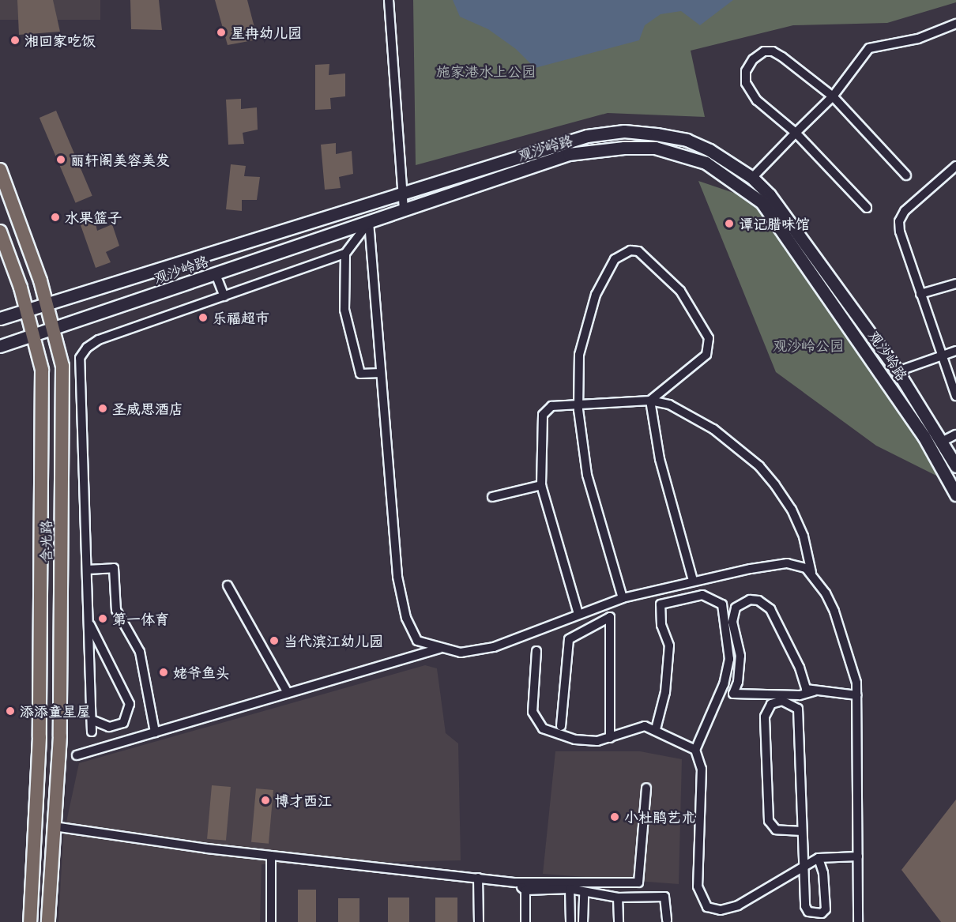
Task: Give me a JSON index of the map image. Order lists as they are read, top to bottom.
{
  "streets": {
    "main road": ["观沙岭路", "含光路"]
  },
  "crossings": [
    ["观沙岭路", "含光路"]
  ],
  "parks": ["施家港水上公园", "观沙岭公园"],
  "places": [
    "星冉幼儿园",
    "湘回家吃饭",
    "丽轩阁美容美发",
    "水果篮子",
    "谭记腊味馆",
    "乐福超市",
    "圣威思酒店",
    "第一体育",
    "当代滨江幼儿园",
    "姥爷鱼头",
    "添添童星屋",
    "博才西江",
    "小杜鹃艺术"
  ]
}
